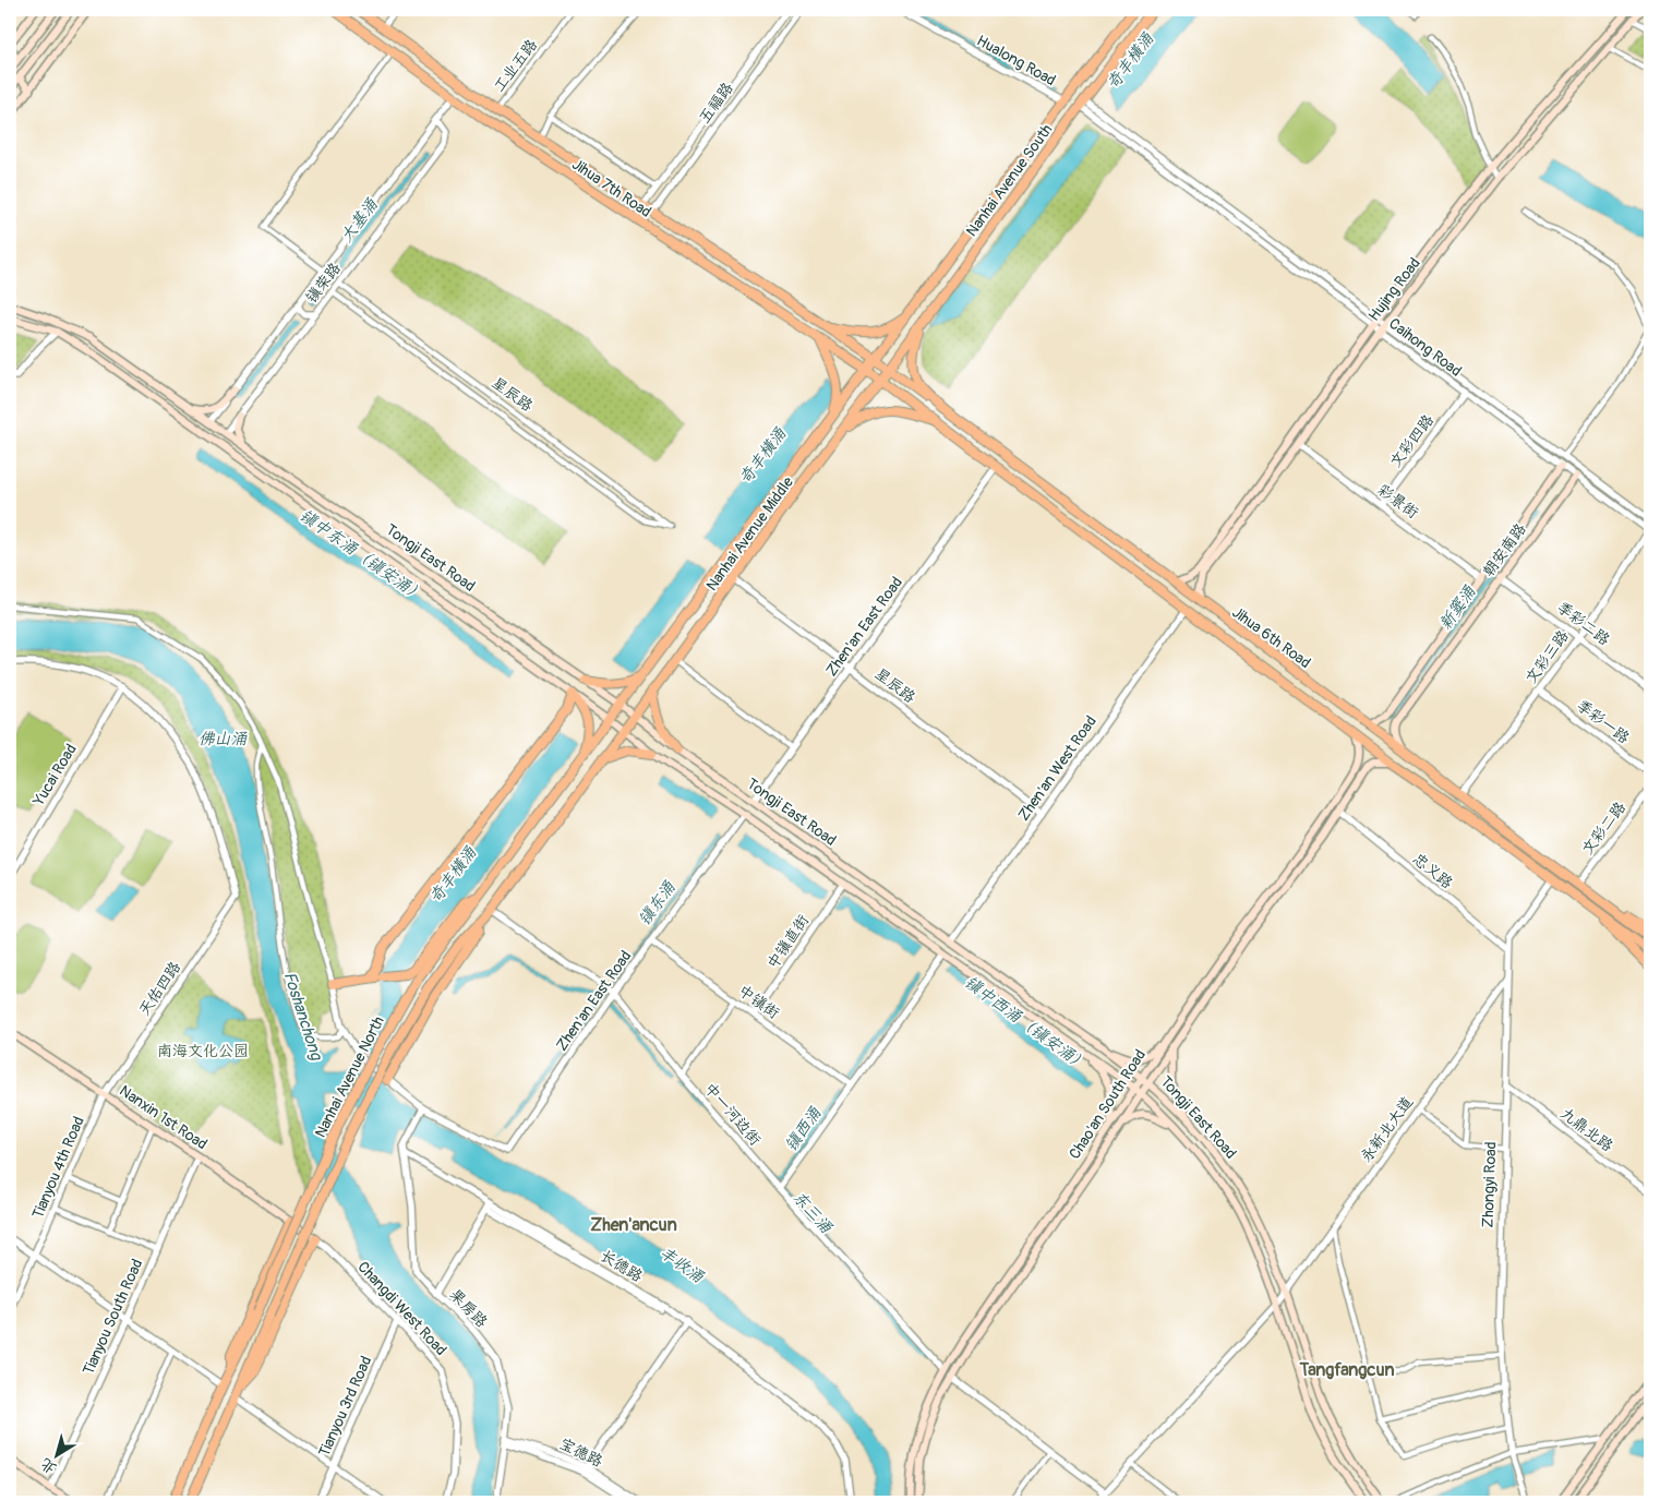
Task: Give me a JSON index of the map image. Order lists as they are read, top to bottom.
{
  "streets": {
    "main road": [
      "Nanhai Avenue South",
      "Jihua 7th Road",
      "Hujing Road",
      "Nanhai Avenue Middle",
      "朝安南路",
      "Tongji East Road",
      "Jihua 6th Road",
      "Nanhai Avenue North",
      "Chao'an South Road",
      "Nanxin 1st Road"
    ],
    "street": [
      "Hualong Road",
      "工业五路",
      "五福路",
      "镇荣路",
      "Caihong Road",
      "星辰路",
      "文彩四路",
      "彩景街",
      "季彩二路",
      "Zhen'an East Road",
      "文彩三路",
      "季彩一路",
      "Zhen'an West Road",
      "Yucai Road",
      "文彩二路",
      "忠义路",
      "中镇直街",
      "天佑四路",
      "中镇街",
      "中一河边街",
      "永新北大道",
      "九鼎北路",
      "Tianyou 4th Road",
      "Zhongyi Road",
      "长德路",
      "Changdi West Road",
      "果房路",
      "Tianyou South Road",
      "Tianyou 3rd Road",
      "宝德路"
    ]
  },
  "crossings": [
    ["Hualong Road", "Nanhai Avenue South"],
    ["工业五路", "Jihua 7th Road"],
    ["五福路", "Jihua 7th Road"],
    ["Nanhai Avenue South", "Jihua 7th Road"],
    ["Nanhai Avenue South", "Caihong Road"],
    ["Nanhai Avenue South", "Nanhai Avenue Middle"],
    ["Nanhai Avenue South", "Jihua 6th Road"],
    ["Jihua 7th Road", "镇荣路"],
    ["Jihua 7th Road", "Nanhai Avenue Middle"],
    ["Jihua 7th Road", "Jihua 6th Road"],
    ["镇荣路", "星辰路"],
    ["镇荣路", "Tongji East Road"],
    ["Hujing Road", "Caihong Road"],
    ["Hujing Road", "彩景街"],
    ["Hujing Road", "Jihua 6th Road"],
    ["Caihong Road", "文彩四路"],
    ["Caihong Road", "朝安南路"],
    ["Caihong Road", "文彩三路"],
    ["星辰路", "Nanhai Avenue Middle"],
    ["星辰路", "Zhen'an East Road"],
    ["星辰路", "Zhen'an West Road"],
    ["文彩四路", "彩景街"],
    ["彩景街", "朝安南路"],
    ["Nanhai Avenue Middle", "Tongji East Road"],
    ["Nanhai Avenue Middle", "Jihua 6th Road"],
    ["Nanhai Avenue Middle", "Nanhai Avenue North"],
    ["朝安南路", "季彩二路"],
    ["朝安南路", "Jihua 6th Road"],
    ["Tongji East Road", "Zhen'an East Road"],
    ["Tongji East Road", "Zhen'an West Road"],
    ["Tongji East Road", "中镇直街"],
    ["Tongji East Road", "Nanhai Avenue North"],
    ["Tongji East Road", "Chao'an South Road"],
    ["Tongji East Road", "永新北大道"],
    ["季彩二路", "文彩三路"],
    ["Zhen'an East Road", "Jihua 6th Road"],
    ["Zhen'an East Road", "中镇街"],
    ["Zhen'an East Road", "中一河边街"],
    ["Zhen'an East Road", "果房路"],
    ["Jihua 6th Road", "文彩三路"],
    ["Jihua 6th Road", "Zhen'an West Road"],
    ["Jihua 6th Road", "文彩二路"],
    ["Jihua 6th Road", "Chao'an South Road"],
    ["Jihua 6th Road", "Zhongyi Road"],
    ["文彩三路", "季彩一路"],
    ["Yucai Road", "天佑四路"],
    ["忠义路", "Chao'an South Road"],
    ["忠义路", "Zhongyi Road"],
    ["中镇直街", "中镇街"],
    ["天佑四路", "Nanxin 1st Road"],
    ["天佑四路", "Tianyou 4th Road"],
    ["Nanhai Avenue North", "中一河边街"],
    ["Chao'an South Road", "中一河边街"],
    ["Nanxin 1st Road", "Tianyou 4th Road"],
    ["Nanxin 1st Road", "Changdi West Road"],
    ["Nanxin 1st Road", "Tianyou South Road"],
    ["永新北大道", "Zhongyi Road"],
    ["九鼎北路", "Zhongyi Road"],
    ["长德路", "果房路"],
    ["Changdi West Road", "Tianyou 3rd Road"],
    ["果房路", "宝德路"]
  ],
  "districts": ["Zhen'ancun", "Tangfangcun"],
  "water": [
    "奇丰横涌",
    "大基涌",
    "镇中东涌（镇安涌）",
    "新窦涌",
    "佛山涌",
    "镇东涌",
    "Foshanchong",
    "镇中西涌（镇安涌）",
    "镇西涌",
    "东三涌",
    "丰收涌"
  ],
  "parks": ["南海文化公园"],
  "north": "bottom left"
}
